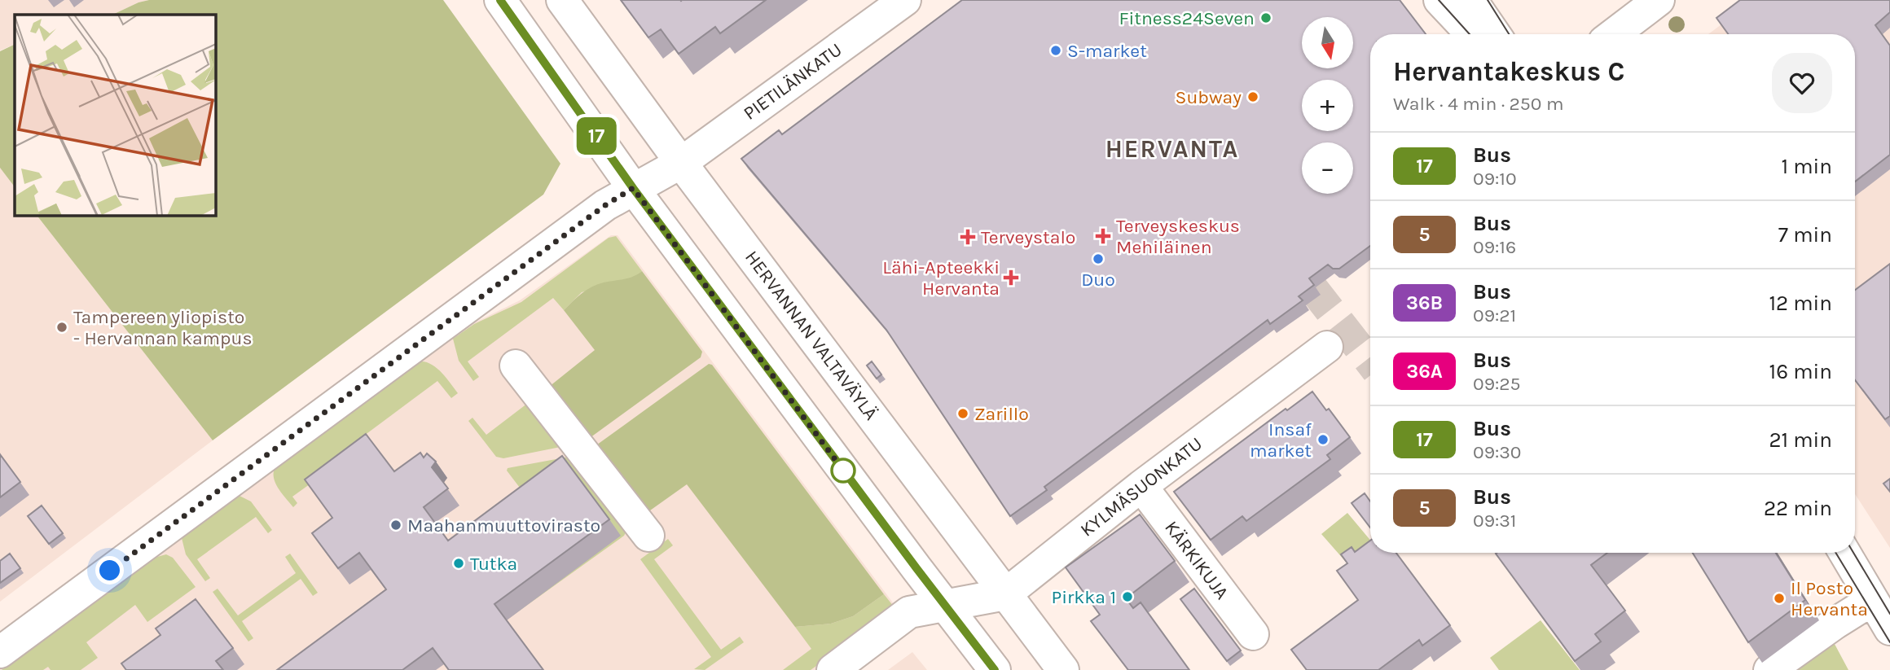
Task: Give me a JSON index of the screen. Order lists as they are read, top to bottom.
{
  "streets": {
    "street": [
      "PIETILÄNKATU",
      "HERVANNAN VALTAVÄYLÄ",
      "KYLMÄSUONKATU",
      "KÄRKIKUJA"
    ]
  },
  "crossings": [
    ["PIETILÄNKATU", "HERVANNAN VALTAVÄYLÄ"],
    ["HERVANNAN VALTAVÄYLÄ", "KYLMÄSUONKATU"],
    ["KYLMÄSUONKATU", "KÄRKIKUJA"]
  ],
  "districts": ["HERVANTA"],
  "places": {
    "other": [
      "Fitness24Seven",
      "S-market",
      "Subway",
      "Duo",
      "Tampereen yliopisto - Hervannan kampus",
      "Zarillo",
      "Insaf market",
      "Maahanmuuttovirasto",
      "Tutka",
      "Pirkka 1",
      "Il Posto Hervanta"
    ],
    "health": ["Terveyskeskus Mehiläinen", "Terveystalo", "Lähi-Apteekki Hervanta"]
  },
  "lines": ["bus line 17"],
  "north": "bottom",
  "page": {
    "on_map": "17",
    "map_buttons": ["+", "−"],
    "heading": ["Hervantakeskus C", "Walk · 4 min · 250 m"],
    "list": [
      {
        "mark": "17",
        "name": "Bus",
        "note": "09:10",
        "value": "1 min"
      },
      {
        "mark": "5",
        "name": "Bus",
        "note": "09:16",
        "value": "7 min"
      },
      {
        "mark": "36B",
        "name": "Bus",
        "note": "09:21",
        "value": "12 min"
      },
      {
        "mark": "36A",
        "name": "Bus",
        "note": "09:25",
        "value": "16 min"
      },
      {
        "mark": "17",
        "name": "Bus",
        "note": "09:30",
        "value": "21 min"
      },
      {
        "mark": "5",
        "name": "Bus",
        "note": "09:31",
        "value": "22 min"
      }
    ]
  }
}
